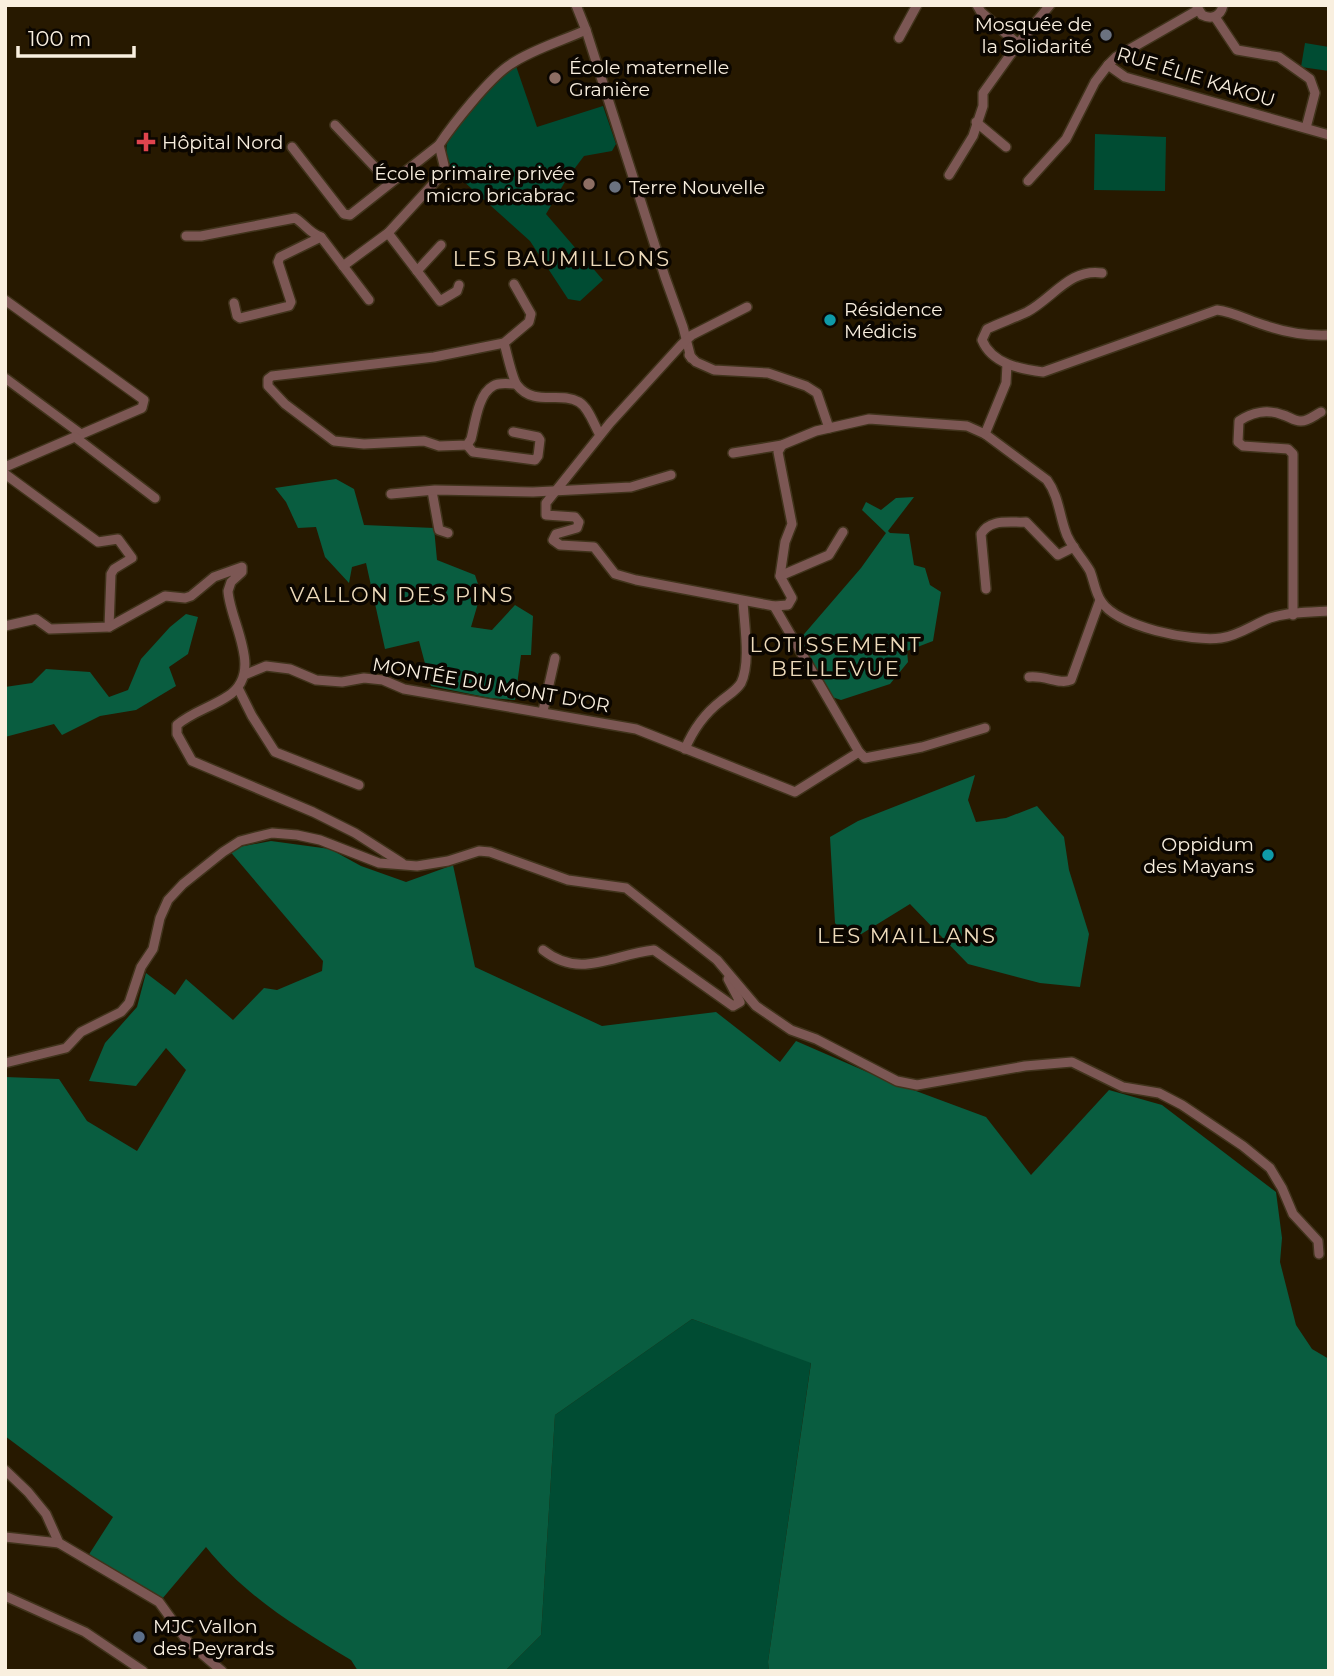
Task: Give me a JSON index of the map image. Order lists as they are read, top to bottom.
{
  "streets": {
    "street": ["RUE ÉLIE KAKOU", "MONTÉE DU MONT D'OR"]
  },
  "districts": [
    "LES BAUMILLONS",
    "VALLON DES PINS",
    "LOTISSEMENT BELLEVUE",
    "LES MAILLANS"
  ],
  "places": {
    "other": [
      "Mosquée de la Solidarité",
      "École maternelle Granière",
      "École primaire privée micro bricabrac",
      "Terre Nouvelle",
      "Résidence Médicis",
      "Oppidum des Mayans",
      "MJC Vallon des Peyrards"
    ],
    "health": ["Hôpital Nord"]
  },
  "scale_bar": "100 m"
}
